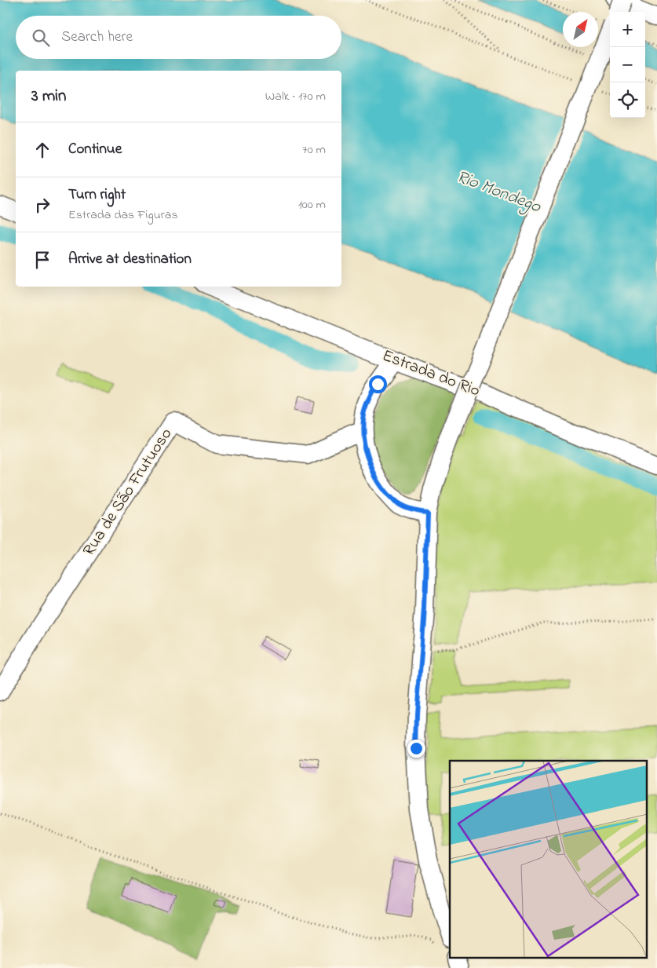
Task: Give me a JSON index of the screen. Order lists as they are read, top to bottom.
{
  "streets": {
    "street": ["Estrada do Rio", "Rua de São Frutuoso"]
  },
  "water": ["Rio Mondego"],
  "north": "top right",
  "page": {
    "map_buttons": ["+", "−"],
    "search": "Search here",
    "heading": ["3 min", "Walk · 170 m"],
    "list": [
      ["Continue", "70 m"],
      ["Turn right", "Estrada das Figuras", "100 m"],
      "Arrive at destination"
    ]
  }
}
